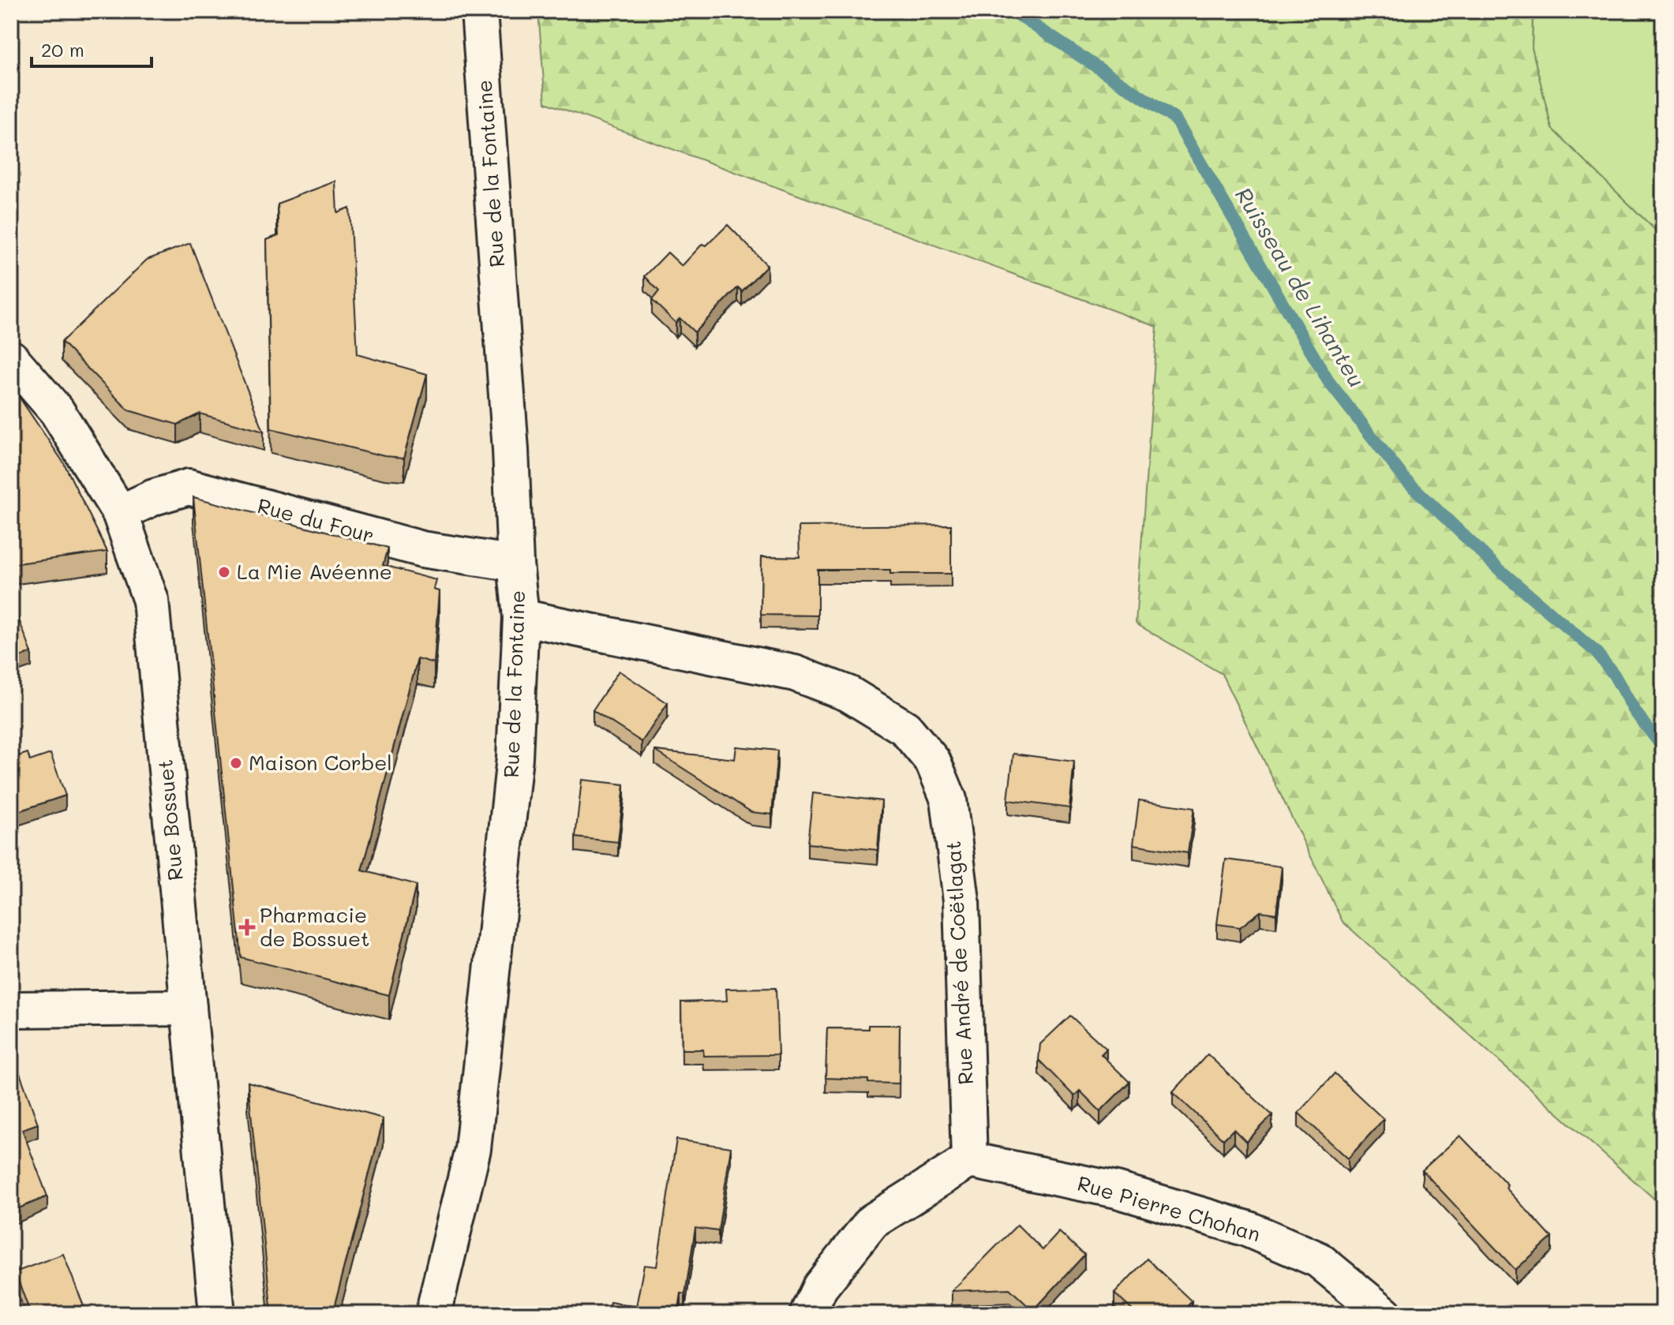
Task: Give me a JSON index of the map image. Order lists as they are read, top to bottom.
{
  "streets": {
    "street": [
      "Rue de la Fontaine",
      "Rue du Four",
      "Rue Bossuet",
      "Rue André de Coëtlagat",
      "Rue Pierre Chohan"
    ]
  },
  "crossings": [
    ["Rue de la Fontaine", "Rue du Four"],
    ["Rue de la Fontaine", "Rue André de Coëtlagat"],
    ["Rue du Four", "Rue Bossuet"],
    ["Rue André de Coëtlagat", "Rue Pierre Chohan"]
  ],
  "water": ["Ruisseau de Lihanteu"],
  "places": {
    "other": ["La Mie Avéenne", "Maison Corbel"],
    "health": ["Pharmacie de Bossuet"]
  },
  "scale_bar": "20 m"
}
